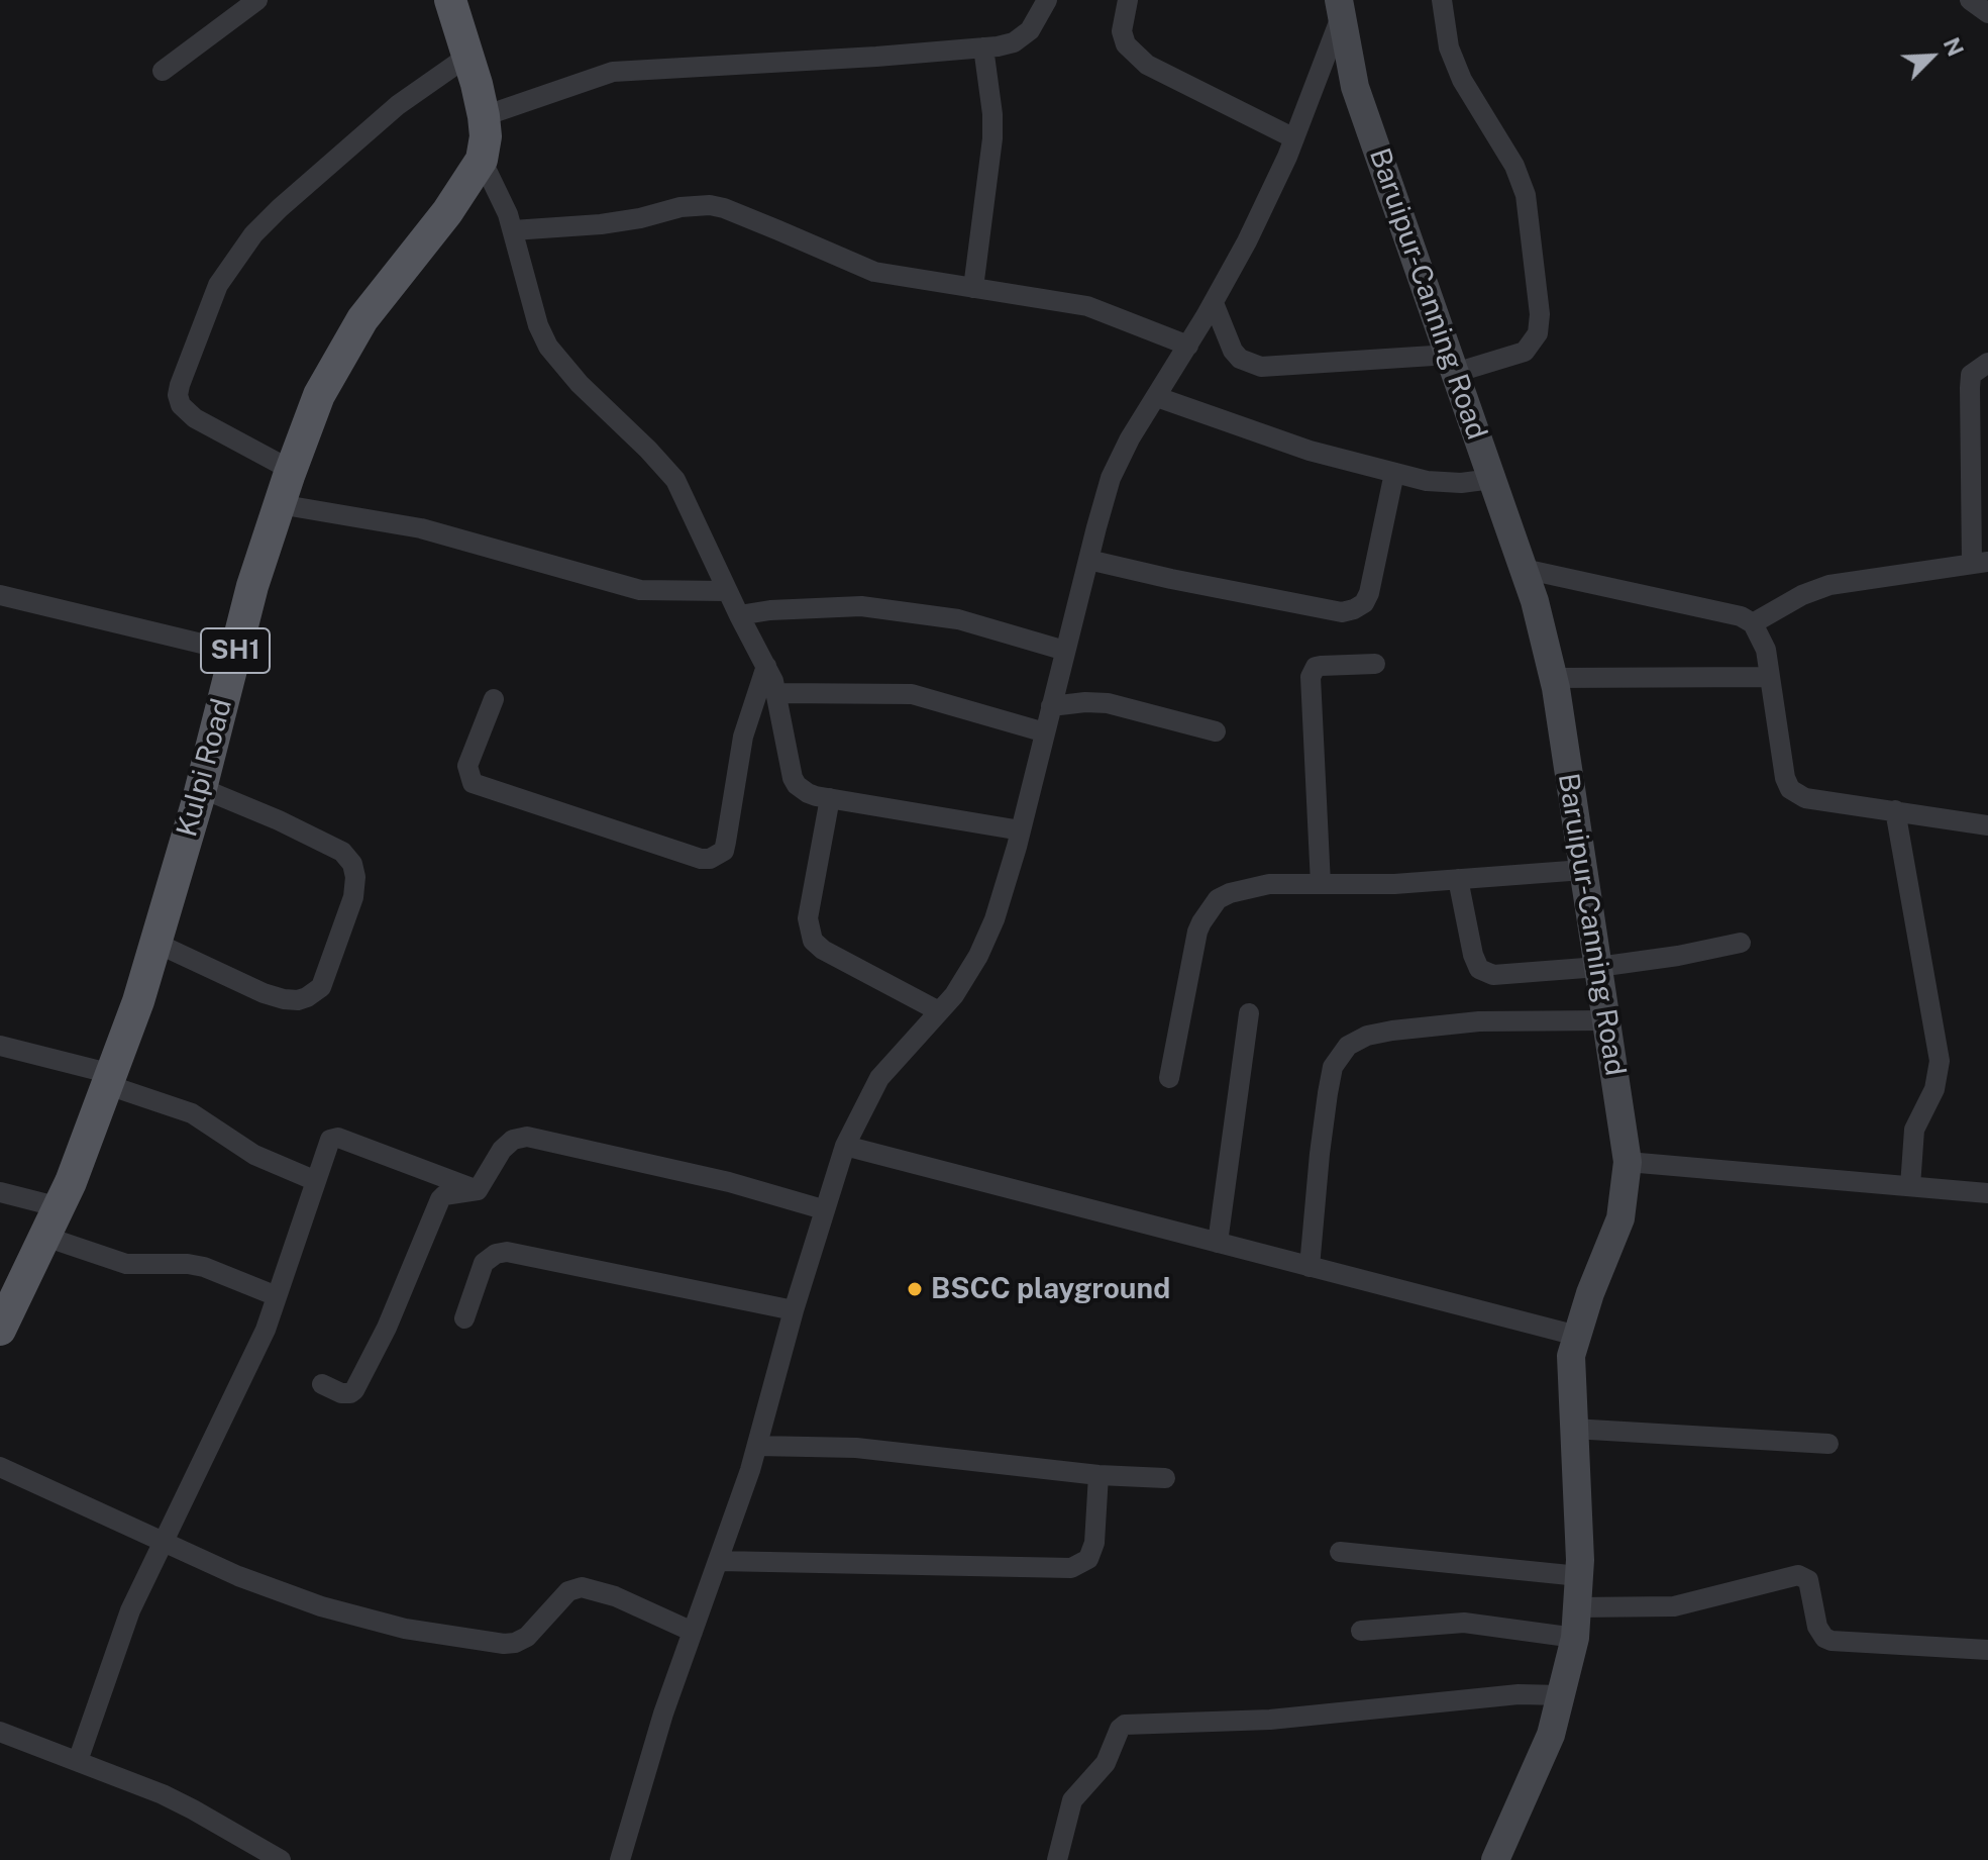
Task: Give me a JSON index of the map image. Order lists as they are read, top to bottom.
{
  "streets": {
    "main road": ["Baruipur-Canning Road", "SH1", "Kulpi Road"]
  },
  "places": ["BSCC playground"],
  "north": "top right"
}
